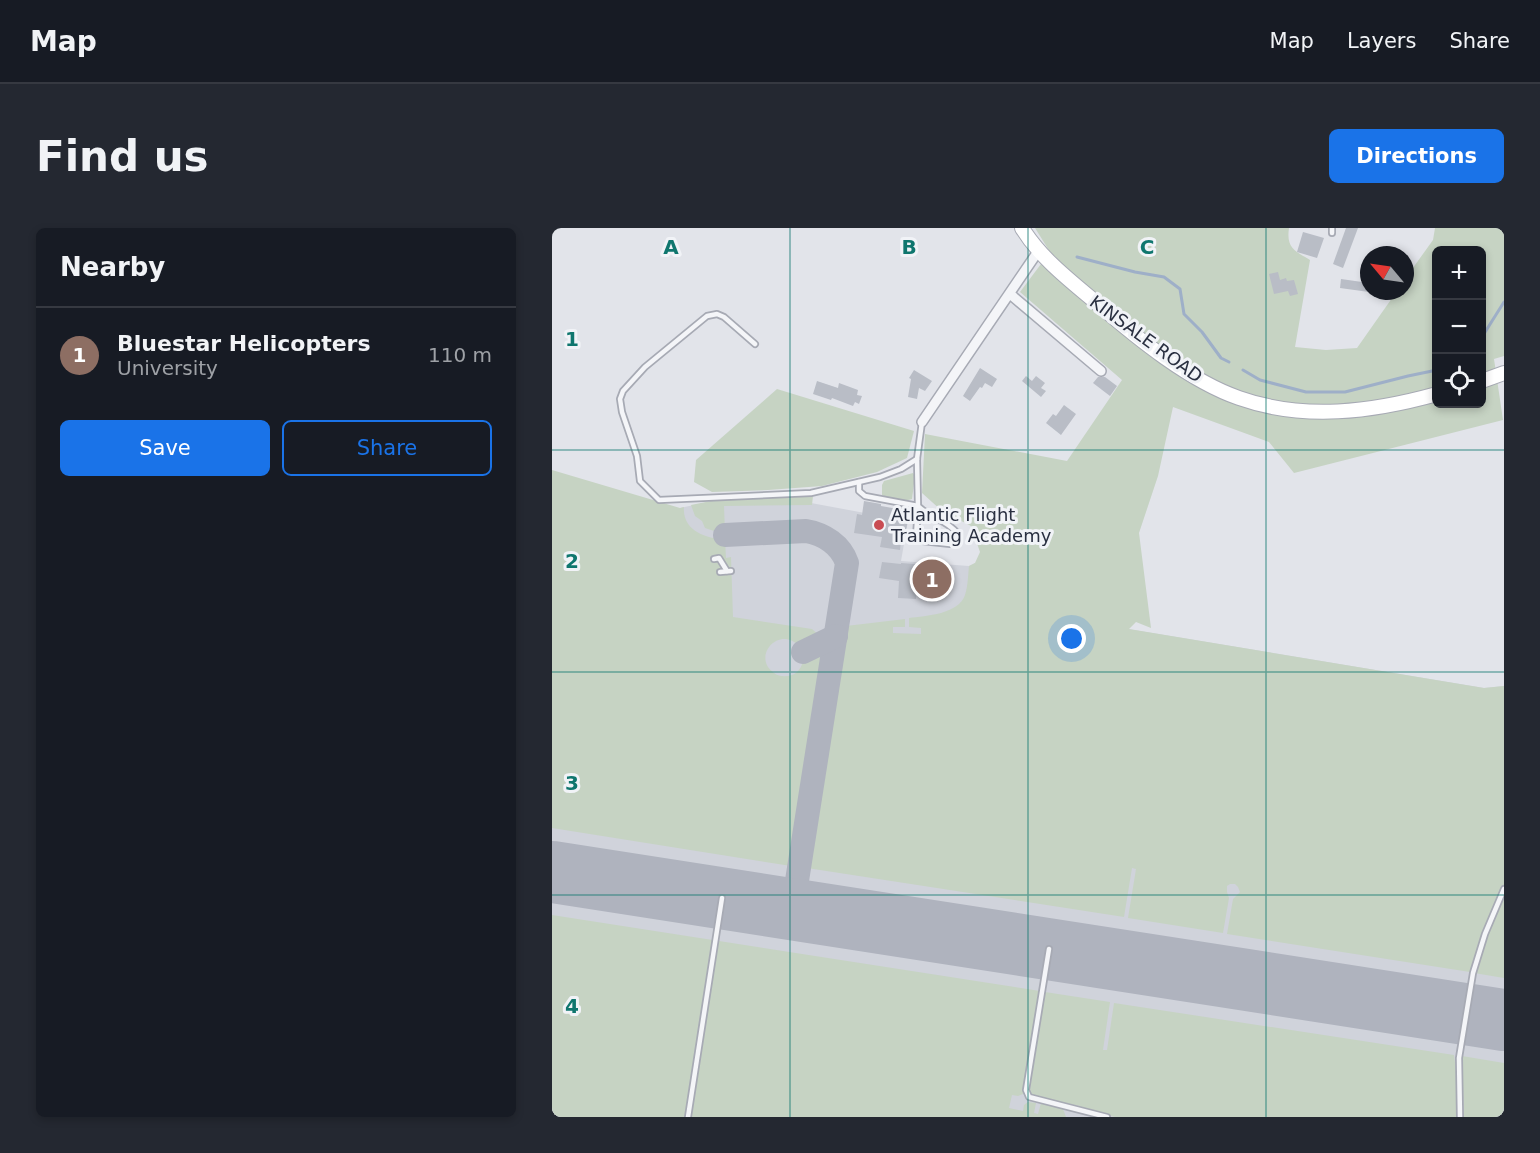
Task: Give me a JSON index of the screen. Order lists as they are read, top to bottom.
{
  "streets": {
    "main road": ["KINSALE ROAD"]
  },
  "places": ["Atlantic Flight Training Academy"],
  "north": "top left",
  "page": {
    "header": "Map",
    "nav": ["Map", "Layers", "Share"],
    "buttons": [
      "Directions",
      ["Save", "Share"]
    ],
    "title": "Find us",
    "heading": "Nearby",
    "map_buttons": ["+", "−"],
    "list": [
      {
        "mark": "1",
        "name": "Bluestar Helicopters",
        "note": "University",
        "value": "110 m"
      }
    ],
    "pins": "1"
  },
  "grid": {
    "columns": ["A", "B", "C"],
    "rows": [
      "1",
      "2",
      "3",
      "4"
    ]
  }
}
